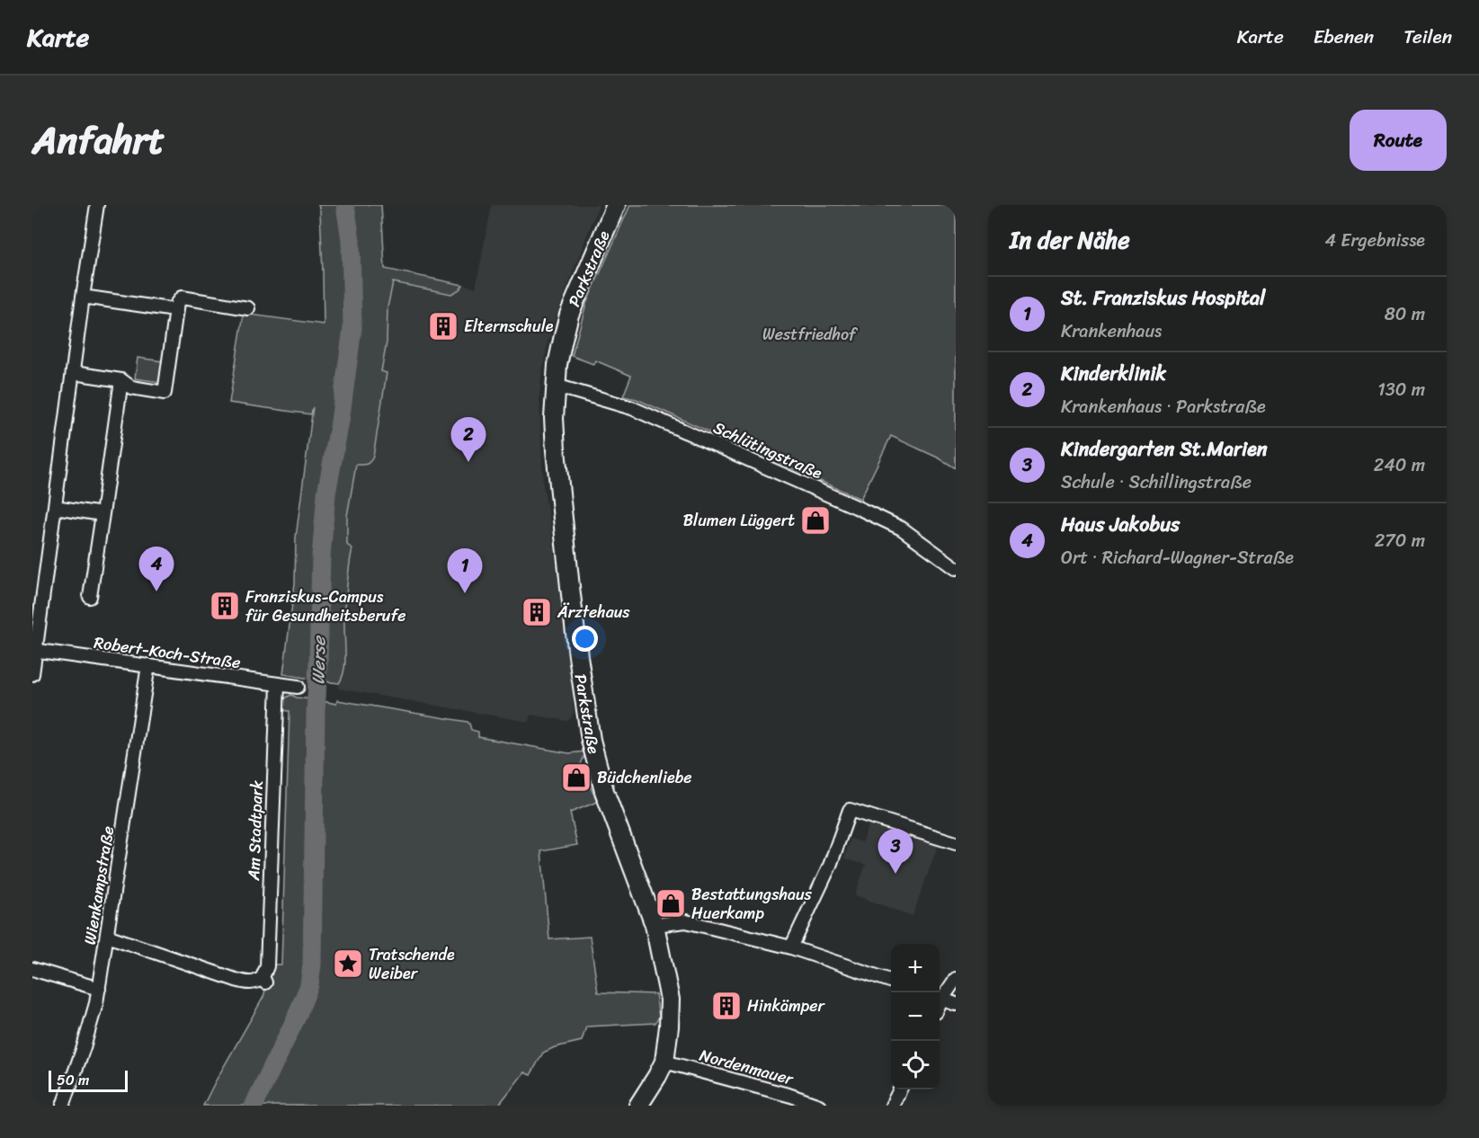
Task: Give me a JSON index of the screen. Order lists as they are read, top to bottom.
{
  "streets": {
    "street": [
      "Parkstraße",
      "Schlütingstraße",
      "Robert-Koch-Straße",
      "Am Stadtpark",
      "Wienkampstraße",
      "Nordenmauer"
    ]
  },
  "crossings": [
    ["Parkstraße", "Schlütingstraße"],
    ["Parkstraße", "Nordenmauer"],
    ["Robert-Koch-Straße", "Am Stadtpark"],
    ["Robert-Koch-Straße", "Wienkampstraße"],
    ["Am Stadtpark", "Wienkampstraße"]
  ],
  "water": ["Werse"],
  "parks": ["Westfriedhof"],
  "places": {
    "building": [
      "Elternschule",
      "Franziskus-Campus für Gesundheitsberufe",
      "Ärztehaus",
      "Hinkämper"
    ],
    "shop": ["Blumen Lüggert", "Büdchenliebe", "Bestattungshaus Huerkamp"],
    "place": ["Tratschende Weiber"]
  },
  "scale_bar": "50 m",
  "page": {
    "header": "Karte",
    "nav": ["Karte", "Ebenen", "Teilen"],
    "title": "Anfahrt",
    "buttons": "Route",
    "heading": ["In der Nähe", "4 Ergebnisse"],
    "list": [
      {
        "mark": "1",
        "name": "St. Franziskus Hospital",
        "note": "Krankenhaus",
        "value": "80 m"
      },
      {
        "mark": "2",
        "name": "Kinderklinik",
        "note": "Krankenhaus · Parkstraße",
        "value": "130 m"
      },
      {
        "mark": "3",
        "name": "Kindergarten St.Marien",
        "note": "Schule · Schillingstraße",
        "value": "240 m"
      },
      {
        "mark": "4",
        "name": "Haus Jakobus",
        "note": "Ort · Richard-Wagner-Straße",
        "value": "270 m"
      }
    ],
    "pins": [
      "2",
      "4",
      "1",
      "3"
    ],
    "map_buttons": ["+", "−"],
    "scale": "50 m"
  }
}
